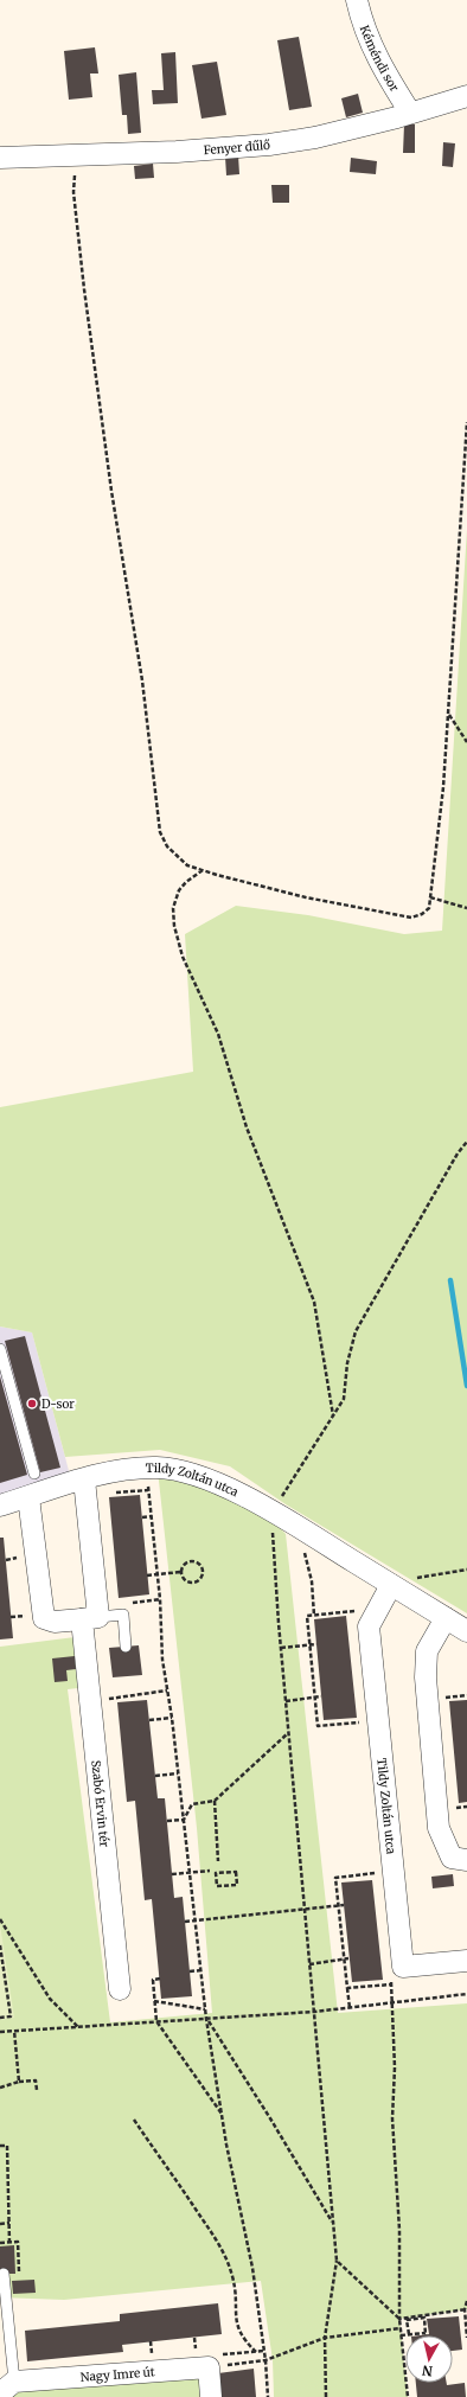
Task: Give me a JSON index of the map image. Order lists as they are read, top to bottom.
{
  "streets": {
    "street": [
      "Kéméndi sor",
      "Fenyer dűlő",
      "Tildy Zoltán utca",
      "Szabó Ervin tér",
      "Nagy Imre út"
    ]
  },
  "crossings": [
    ["Kéméndi sor", "Fenyer dűlő"],
    ["Tildy Zoltán utca", "Szabó Ervin tér"]
  ],
  "places": ["D-sor"],
  "north": "bottom"
}
